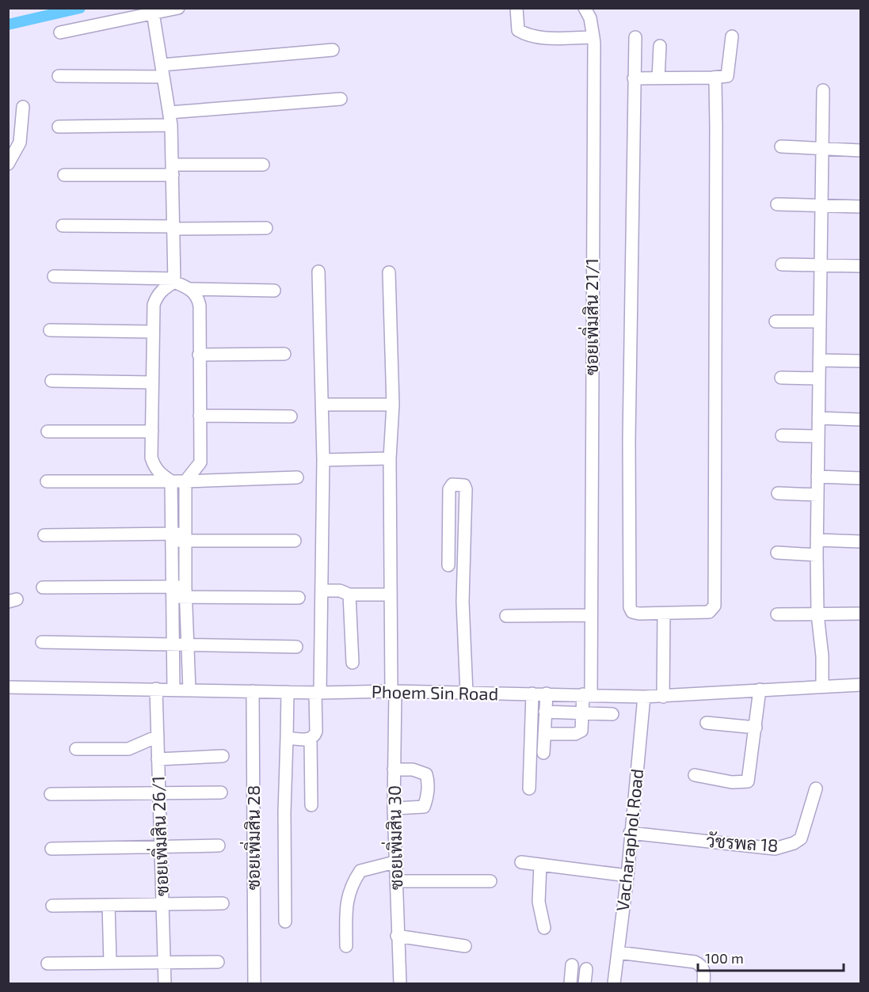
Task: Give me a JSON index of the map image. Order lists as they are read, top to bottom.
{
  "streets": {
    "street": [
      "ซอยเพิ่มสิน 21/1",
      "Phoem Sin Road",
      "ซอยเพิ่มสิน 26/1",
      "ซอยเพิ่มสิน 28",
      "ซอยเพิ่มสิน 30",
      "Vacharaphol Road",
      "วัชรพล 18"
    ]
  },
  "crossings": [
    ["ซอยเพิ่มสิน 21/1", "Phoem Sin Road"],
    ["Phoem Sin Road", "ซอยเพิ่มสิน 26/1"],
    ["Phoem Sin Road", "ซอยเพิ่มสิน 28"],
    ["Phoem Sin Road", "ซอยเพิ่มสิน 30"],
    ["Phoem Sin Road", "Vacharaphol Road"],
    ["Vacharaphol Road", "วัชรพล 18"]
  ],
  "scale_bar": "100 m"
}
